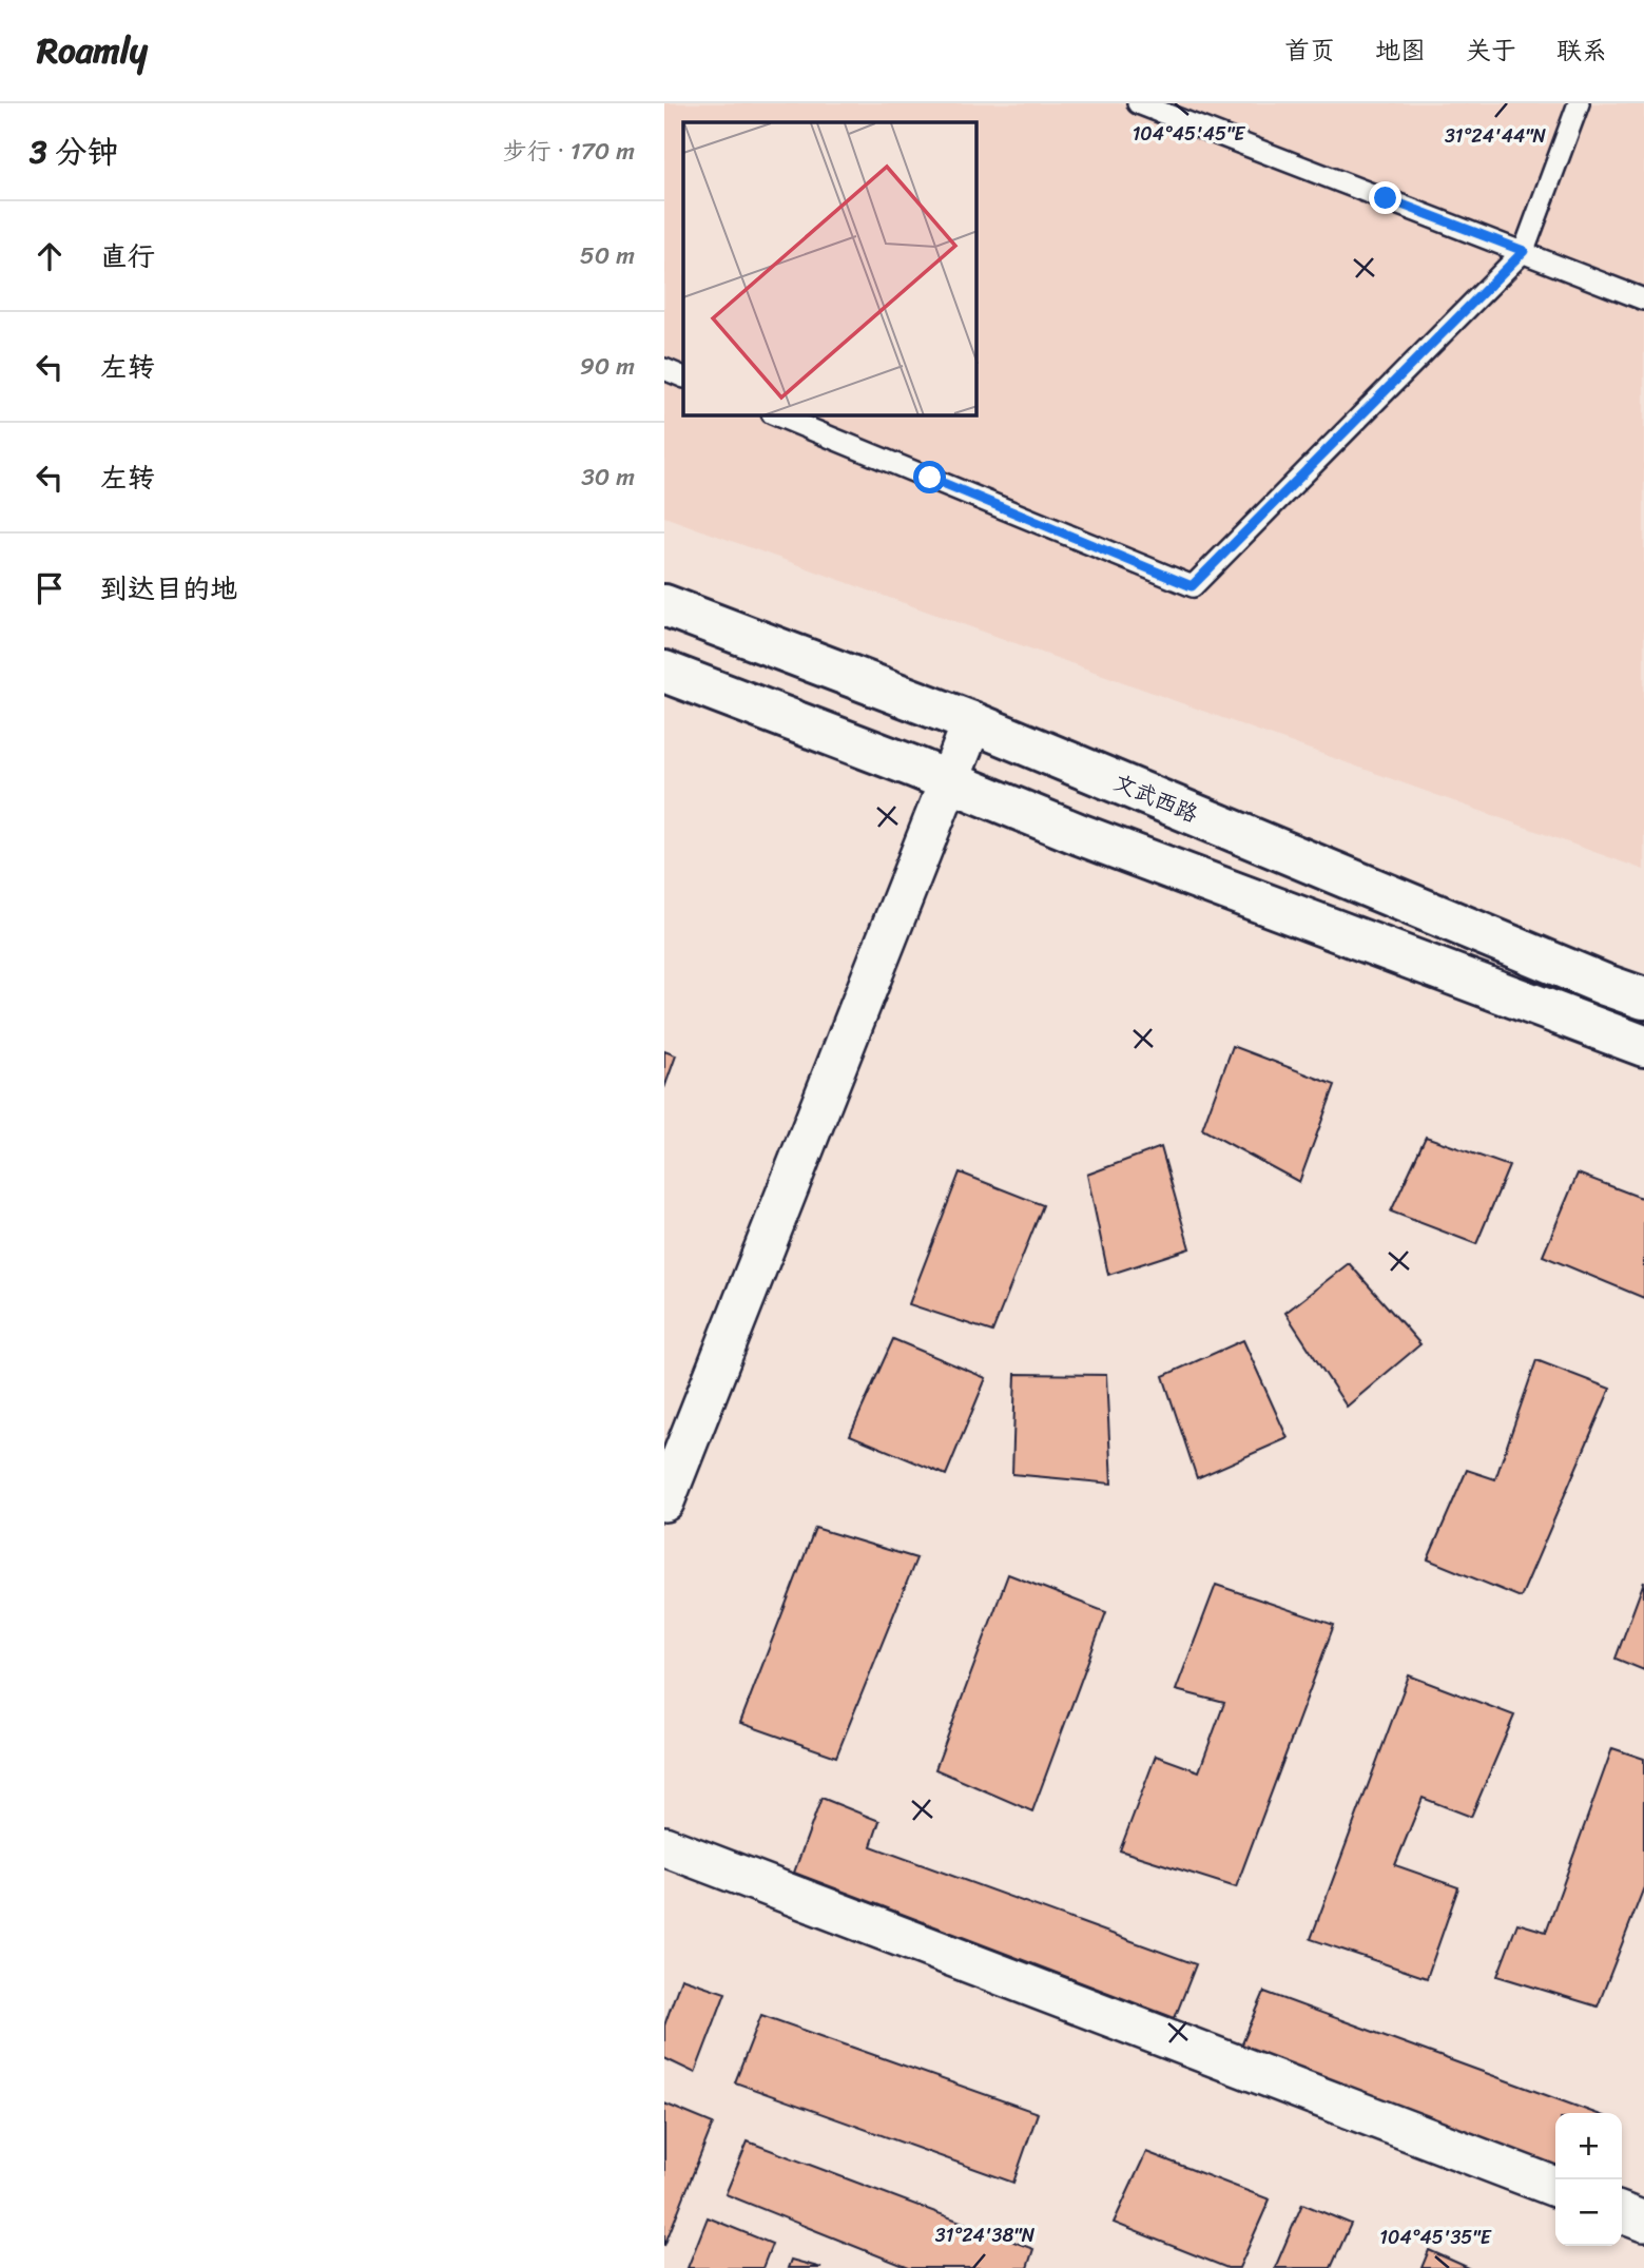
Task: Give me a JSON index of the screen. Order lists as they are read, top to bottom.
{
  "streets": {
    "street": ["文武西路"]
  },
  "page": {
    "header": "Roamly",
    "nav": [
      "首页",
      "地图",
      "关于",
      "联系"
    ],
    "heading": ["3 分钟", "步行 · 170 m"],
    "list": [
      ["直行", "50 m"],
      ["左转", "90 m"],
      ["左转", "30 m"],
      "到达目的地"
    ],
    "map_buttons": ["+", "−"]
  },
  "coordinates": [
    "104°45'45\"E",
    "31°24'44\"N",
    "31°24'38\"N",
    "104°45'35\"E"
  ]
}
